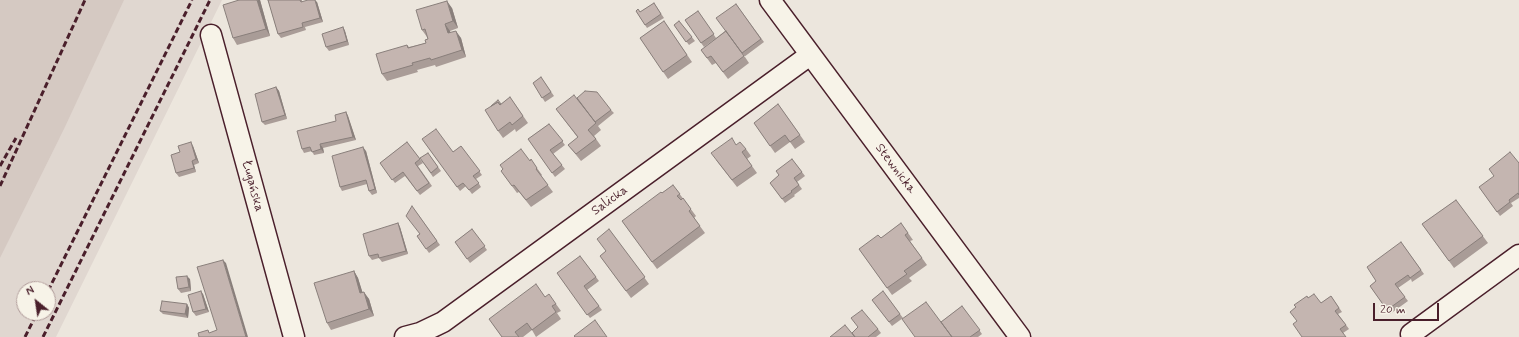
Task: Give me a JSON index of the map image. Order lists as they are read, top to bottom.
{
  "streets": {
    "street": ["Stewnicka", "Ługańska", "Salicka"]
  },
  "crossings": [
    ["Stewnicka", "Salicka"]
  ],
  "scale_bar": "20 m",
  "north": "top left"
}
